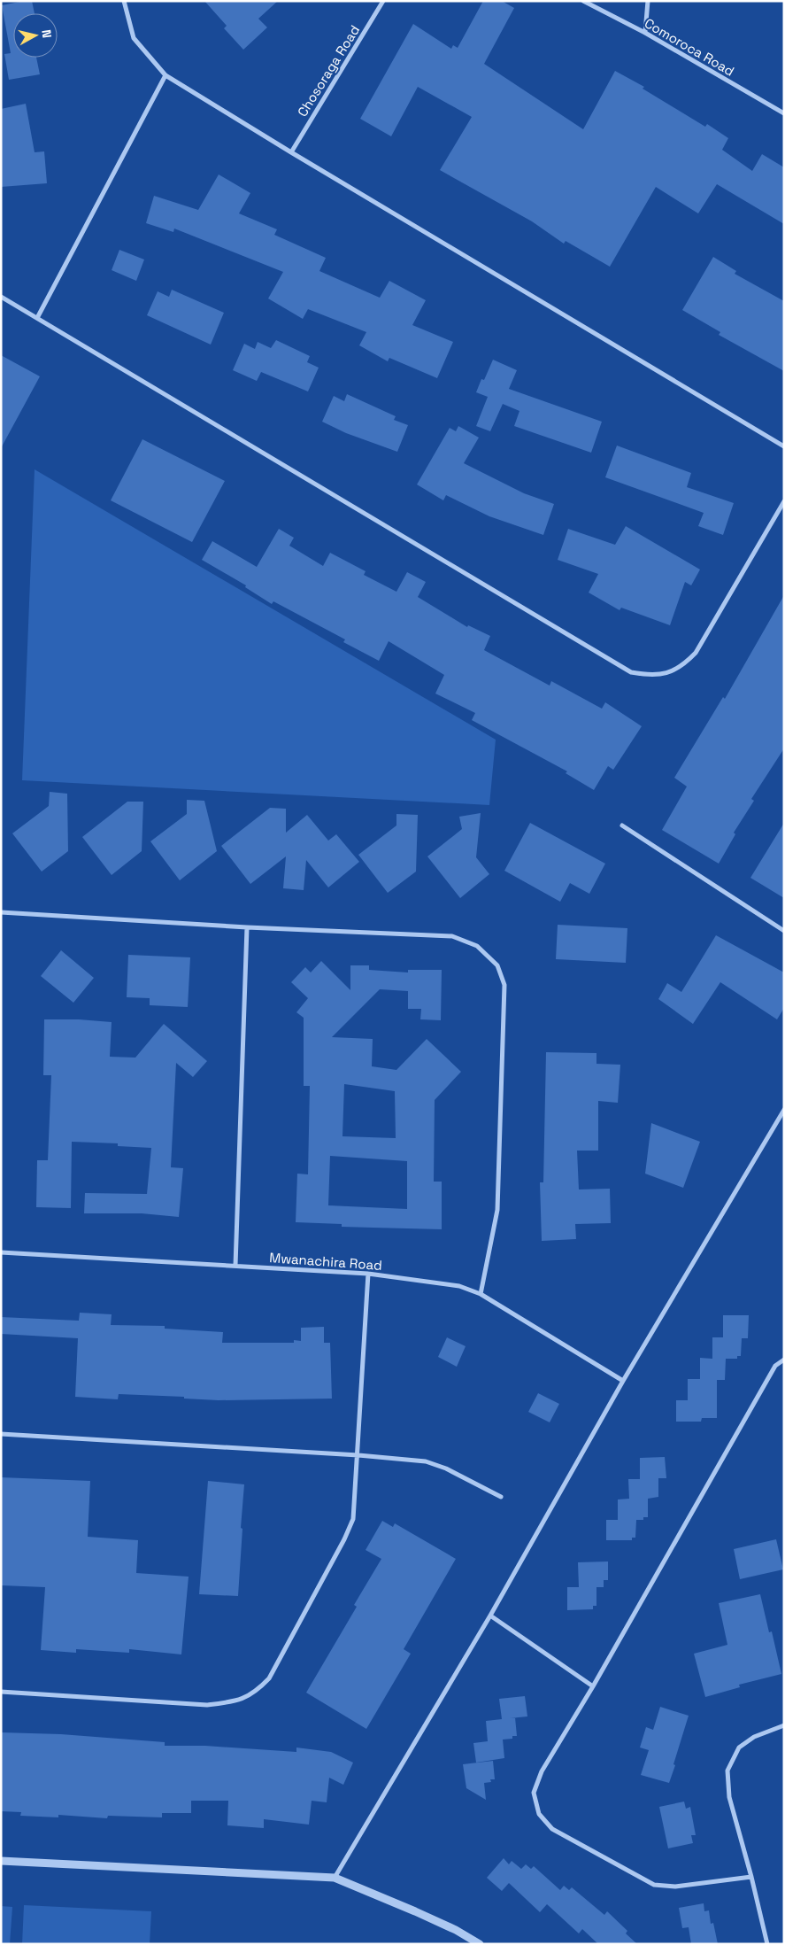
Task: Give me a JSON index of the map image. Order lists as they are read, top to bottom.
{
  "streets": {
    "street": ["Comoroca Road", "Chosoraga Road", "Mwanachira Road"]
  },
  "north": "right"
}
